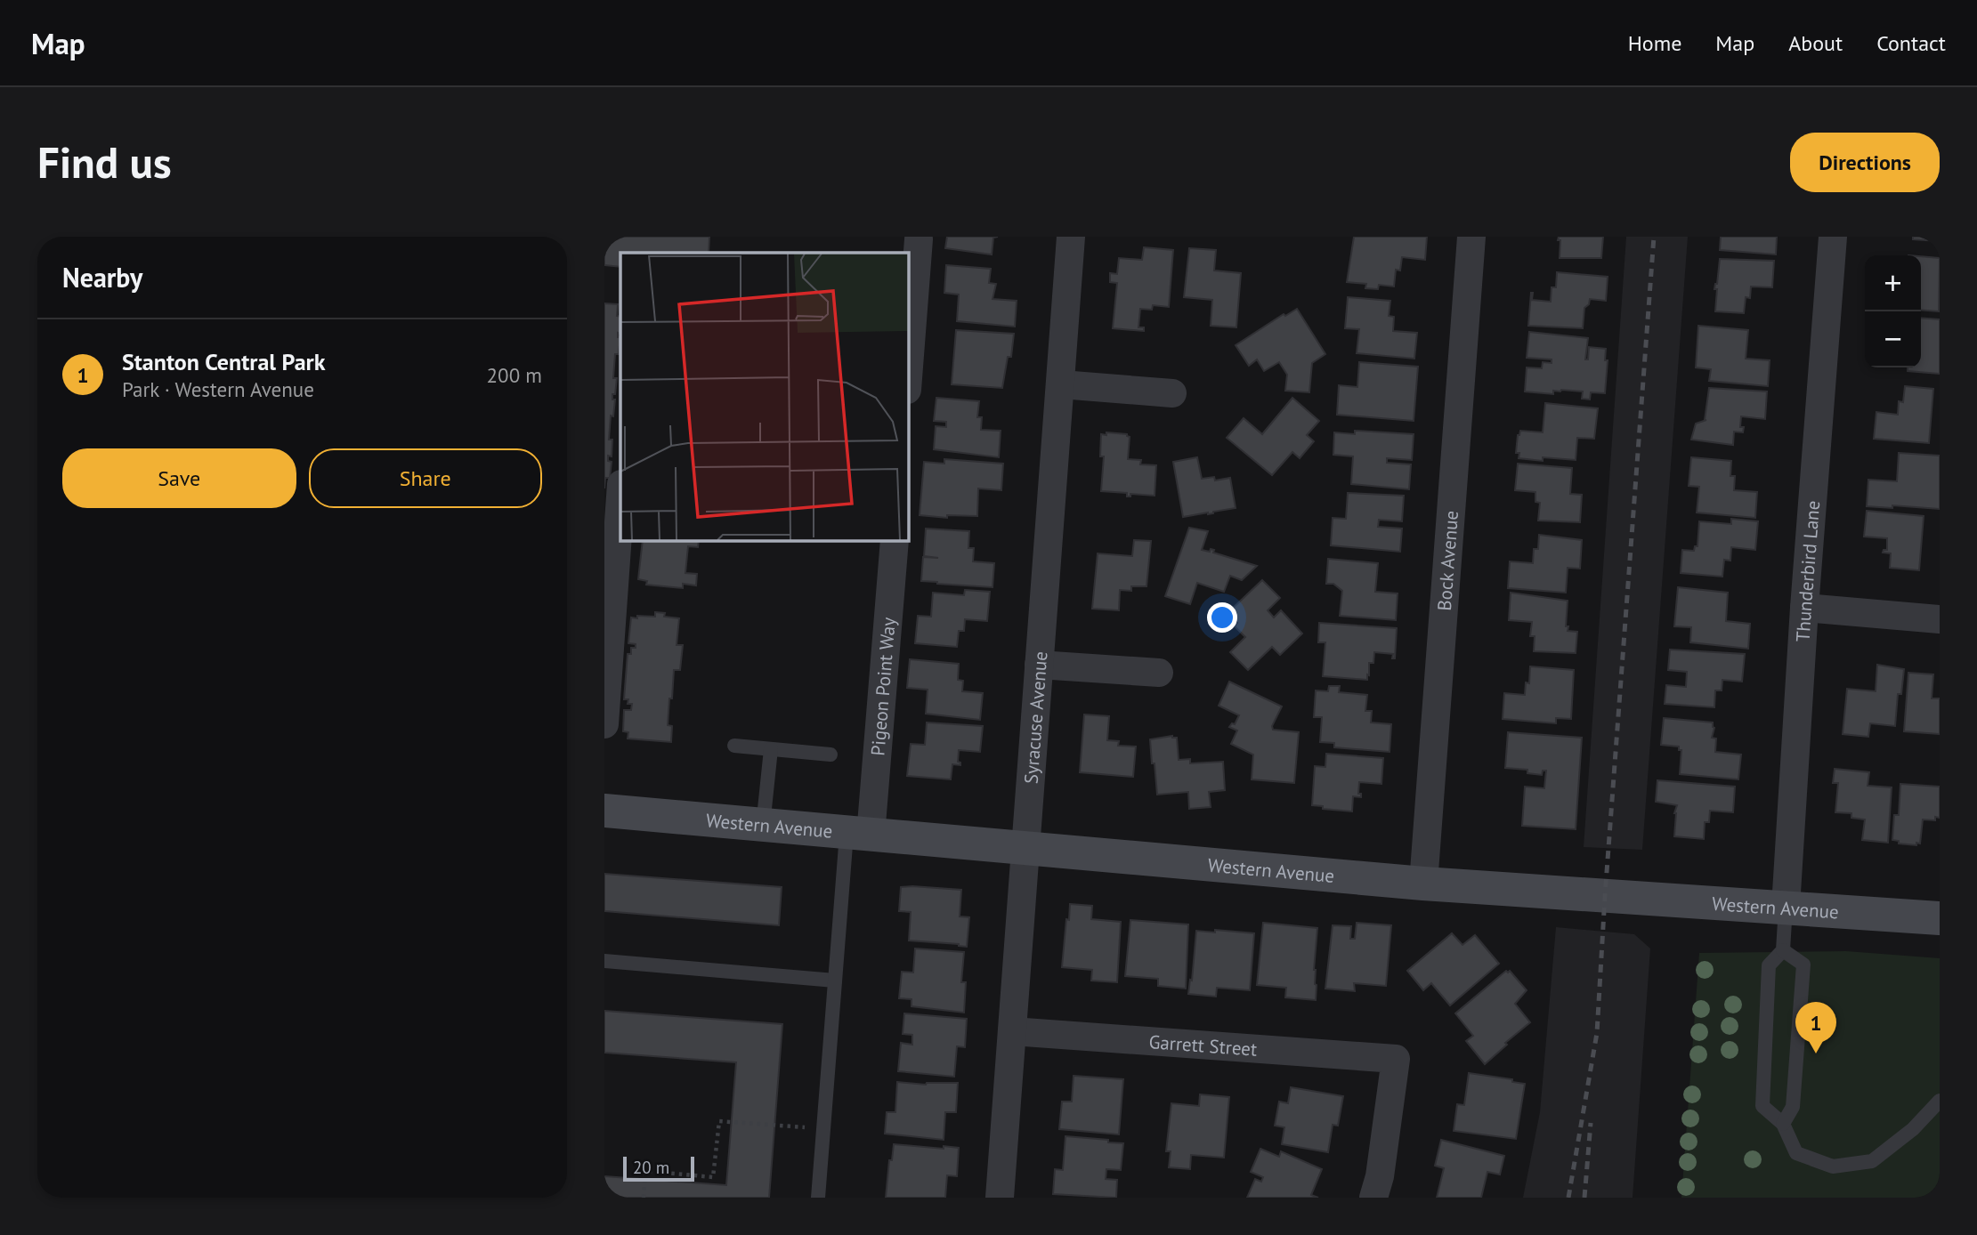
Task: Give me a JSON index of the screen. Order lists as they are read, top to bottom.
{
  "streets": {
    "street": [
      "Bock Avenue",
      "Thunderbird Lane",
      "Pigeon Point Way",
      "Syracuse Avenue",
      "Western Avenue",
      "Garrett Street"
    ]
  },
  "crossings": [
    ["Bock Avenue", "Western Avenue"],
    ["Thunderbird Lane", "Western Avenue"],
    ["Pigeon Point Way", "Western Avenue"],
    ["Syracuse Avenue", "Western Avenue"],
    ["Syracuse Avenue", "Garrett Street"]
  ],
  "scale_bar": "20 m",
  "page": {
    "header": "Map",
    "nav": [
      "Home",
      "Map",
      "About",
      "Contact"
    ],
    "buttons": [
      "Directions",
      ["Save", "Share"]
    ],
    "title": "Find us",
    "heading": "Nearby",
    "map_buttons": ["+", "−"],
    "list": [
      {
        "mark": "1",
        "name": "Stanton Central Park",
        "note": "Park · Western Avenue",
        "value": "200 m"
      }
    ],
    "pins": "1",
    "scale": "20 m"
  }
}
